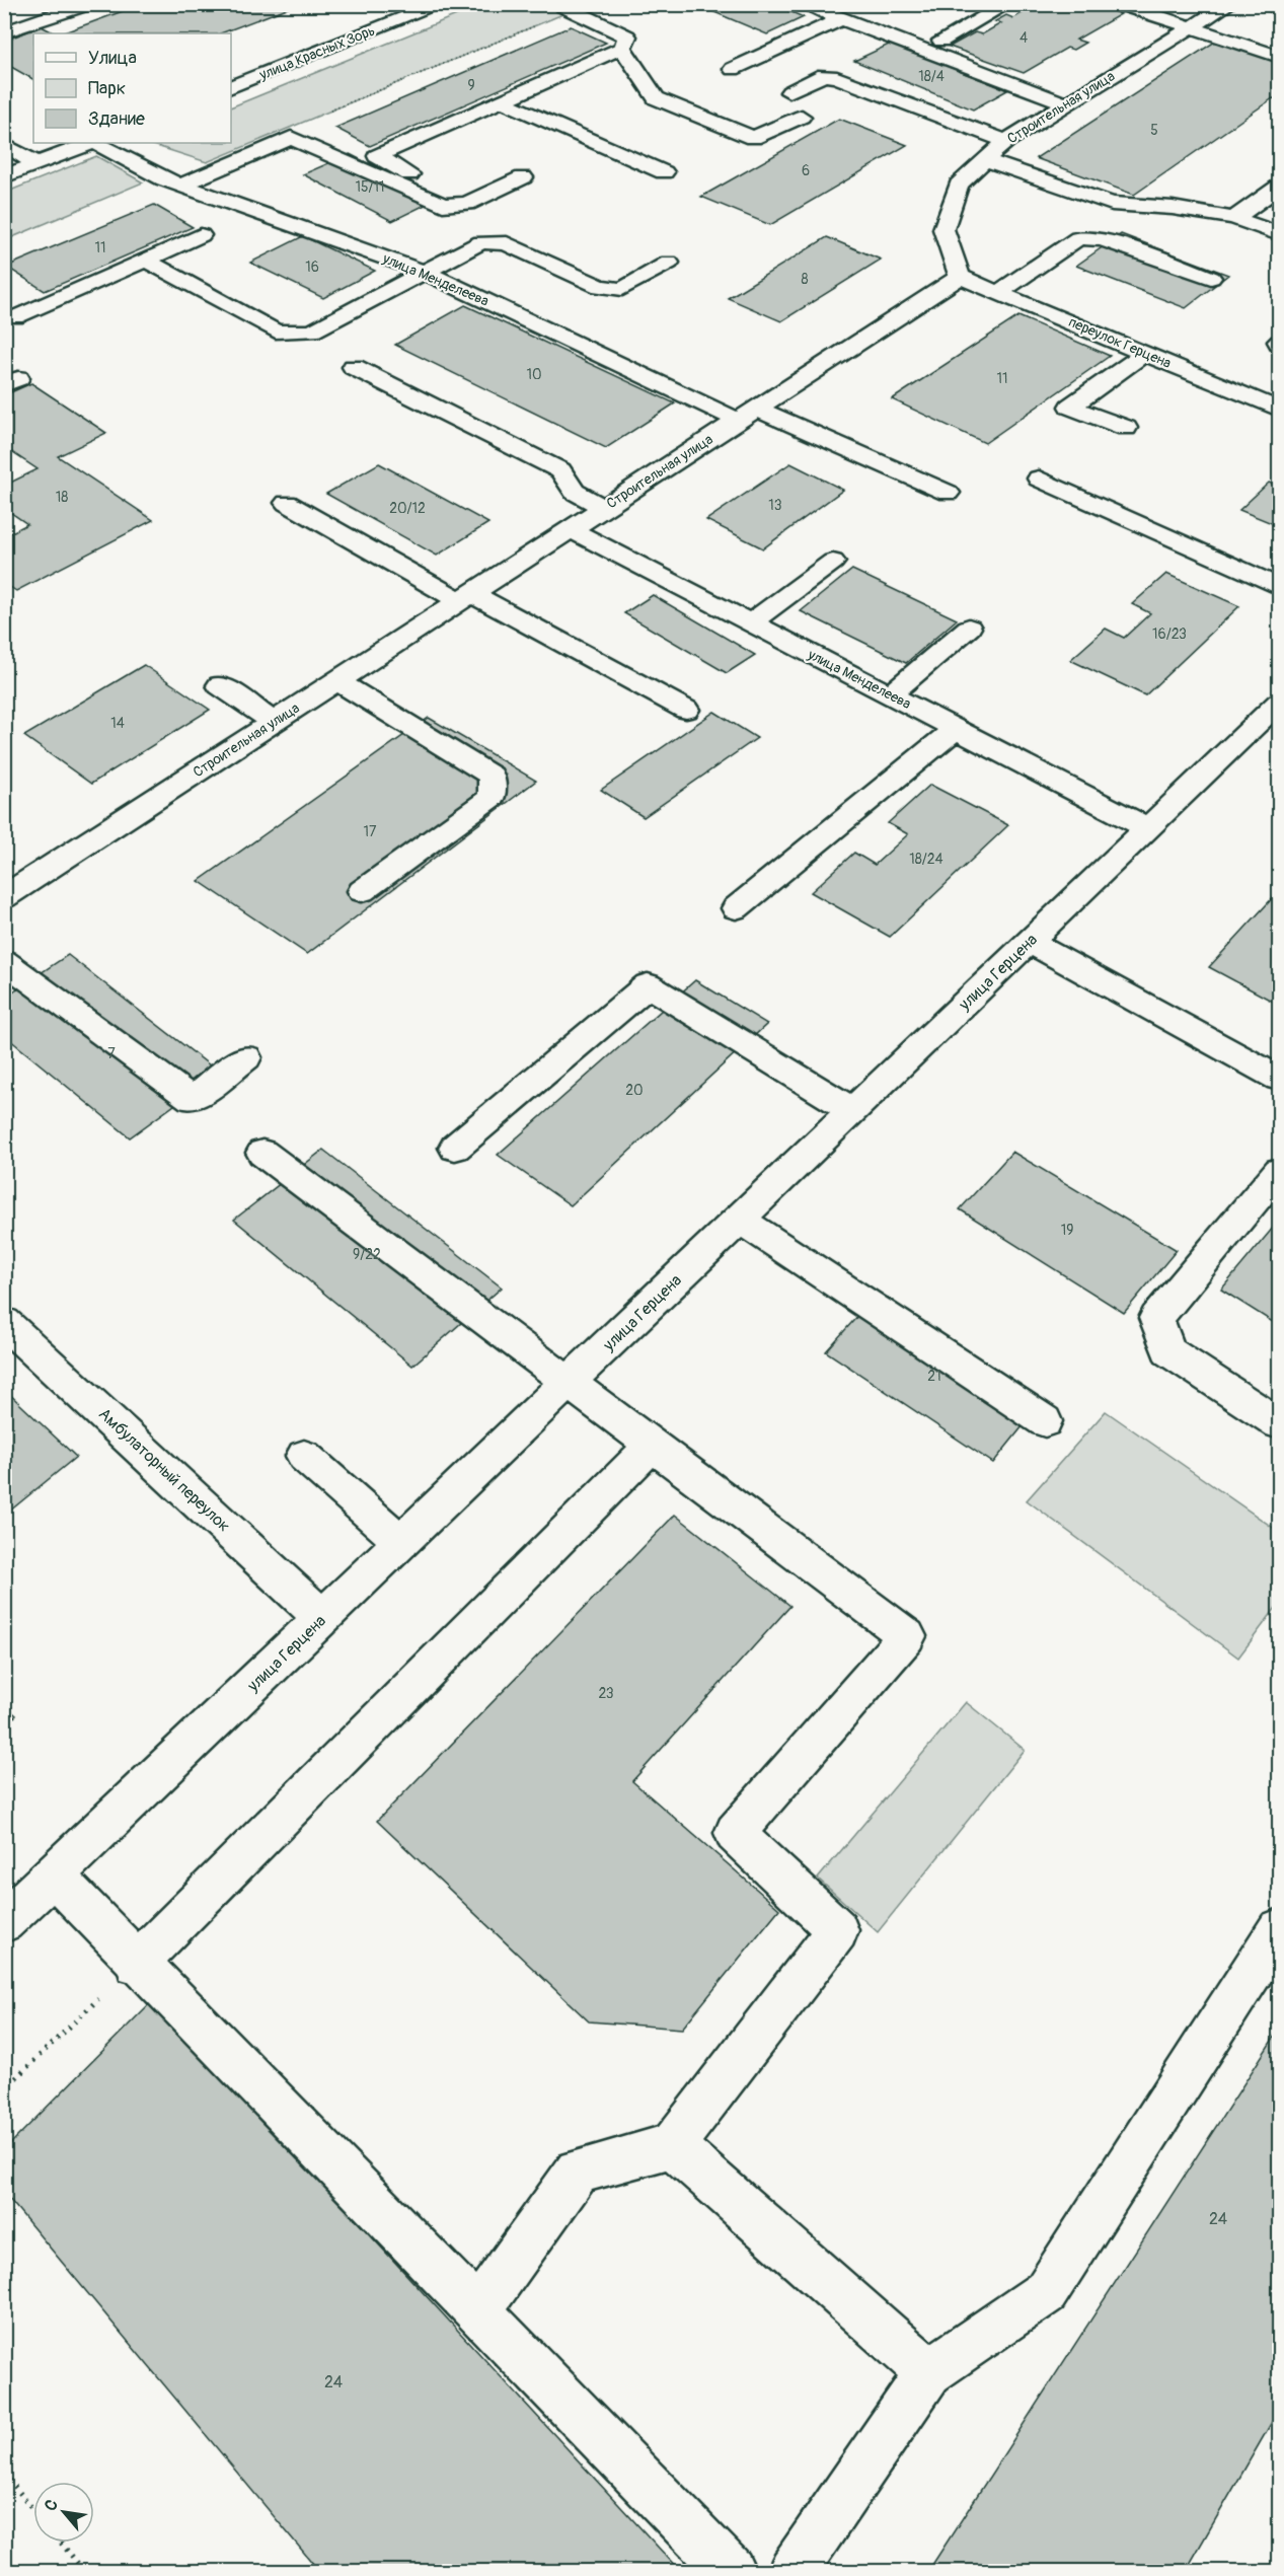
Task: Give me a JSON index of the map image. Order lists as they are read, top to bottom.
{
  "streets": {
    "street": [
      "улица Красных Зорь",
      "Строительная улица",
      "улица Менделеева",
      "переулок Герцена",
      "улица Герцена",
      "Амбулаторный переулок"
    ]
  },
  "crossings": [
    ["Строительная улица", "улица Менделеева"],
    ["Строительная улица", "переулок Герцена"],
    ["улица Менделеева", "улица Герцена"],
    ["улица Герцена", "Амбулаторный переулок"]
  ],
  "house_numbers": [
    "4",
    "18/4",
    "9",
    "5",
    "6",
    "15/11",
    "11",
    "16",
    "8",
    "10",
    "11",
    "18",
    "13",
    "20/12",
    "16/23",
    "14",
    "17",
    "18/24",
    "7",
    "20",
    "19",
    "9/22",
    "21",
    "23",
    "24",
    "24"
  ],
  "legend": ["Улица", "Парк", "Здание"],
  "north": "top left"
}
